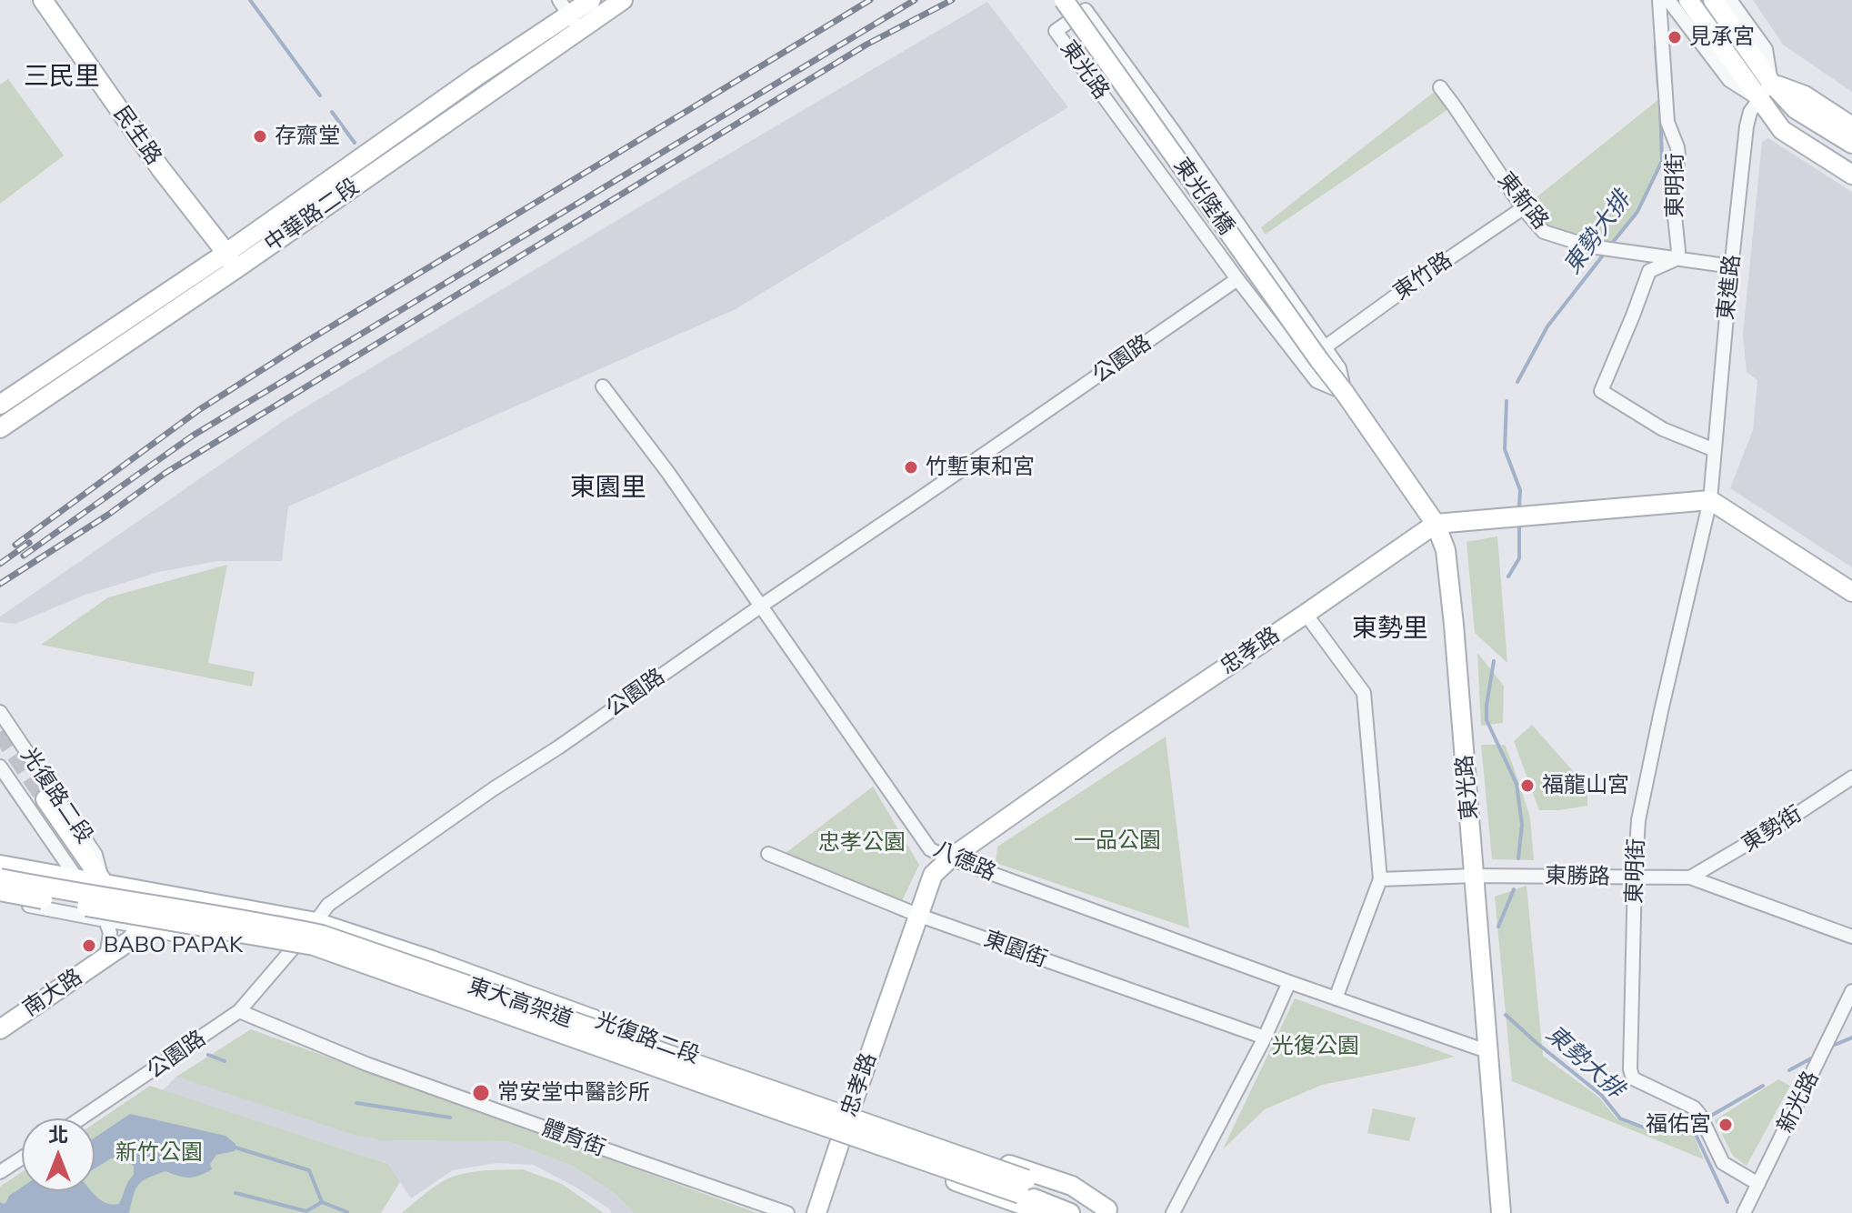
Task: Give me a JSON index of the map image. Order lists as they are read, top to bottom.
{
  "streets": {
    "main road": [
      "東光路",
      "民生路",
      "東光陸橋",
      "中華路二段",
      "忠孝路",
      "光復路二段",
      "南大路",
      "東大高架道"
    ],
    "street": [
      "東明街",
      "東新路",
      "東竹路",
      "東進路",
      "公園路",
      "東勢街",
      "八德路",
      "東勝路",
      "東園街",
      "新光路",
      "體育街"
    ]
  },
  "crossings": [
    ["東光路", "東光陸橋"],
    ["東光路", "東竹路"],
    ["東光路", "公園路"],
    ["東光路", "忠孝路"],
    ["東光路", "八德路"],
    ["東光路", "東勝路"],
    ["民生路", "中華路二段"],
    ["東明街", "東新路"],
    ["東明街", "東進路"],
    ["東明街", "忠孝路"],
    ["東明街", "東勝路"],
    ["東明街", "新光路"],
    ["東新路", "東竹路"],
    ["東新路", "東進路"],
    ["東進路", "忠孝路"],
    ["公園路", "光復路二段"],
    ["公園路", "八德路"],
    ["公園路", "體育街"],
    ["忠孝路", "光復路二段"],
    ["忠孝路", "八德路"],
    ["忠孝路", "東園街"],
    ["光復路二段", "南大路"],
    ["光復路二段", "東大高架道"],
    ["東勢街", "東勝路"]
  ],
  "districts": ["三民里", "東園里", "東勢里"],
  "water": ["東勢大排"],
  "parks": [
    "一品公園",
    "忠孝公園",
    "光復公園",
    "新竹公園"
  ],
  "places": [
    "見承宮",
    "存齋堂",
    "竹塹東和宮",
    "福龍山宮",
    "BABO PAPAK",
    "常安堂中醫診所",
    "福佑宮"
  ],
  "north": "top"
}
